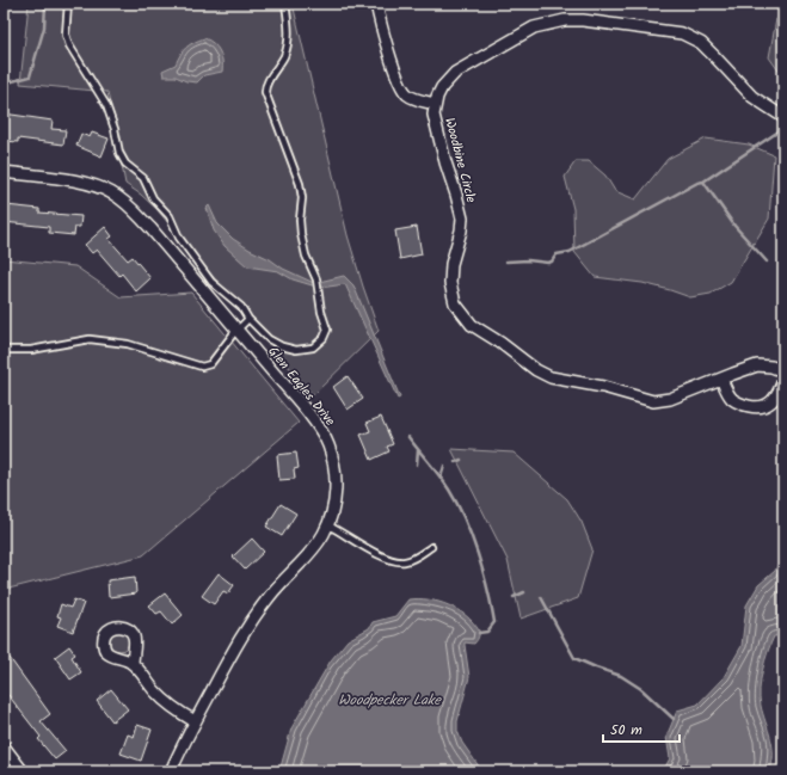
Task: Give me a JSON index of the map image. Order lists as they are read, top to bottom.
{
  "streets": {
    "street": ["Woodbine Circle", "Glen Eagles Drive"]
  },
  "water": ["Woodpecker Lake"],
  "scale_bar": "50 m"
}
